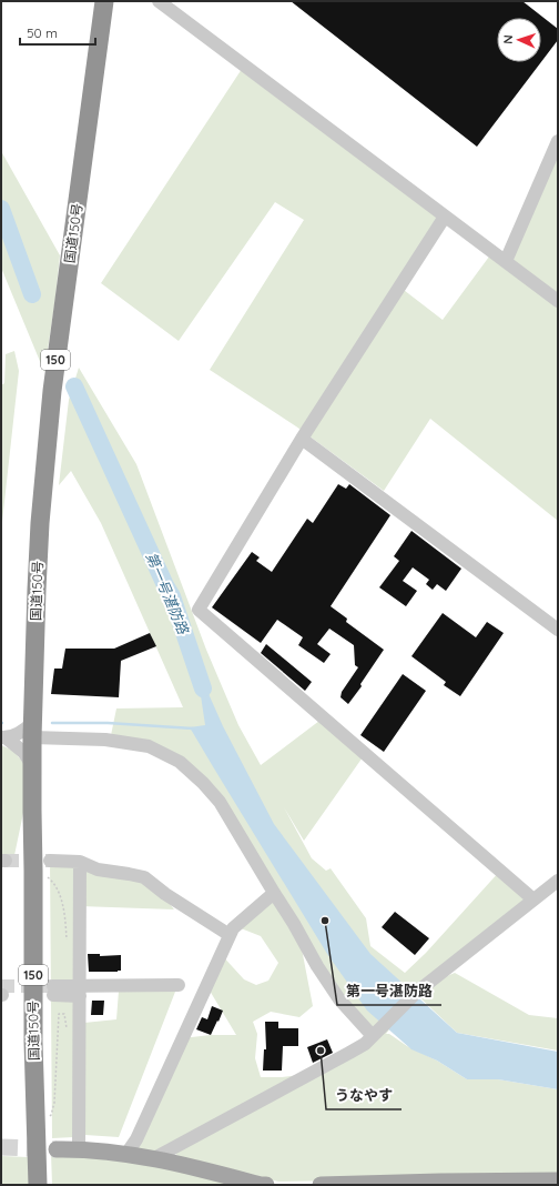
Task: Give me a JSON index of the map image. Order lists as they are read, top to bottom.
{
  "streets": {
    "highway": ["国道150号", "150"]
  },
  "water": ["第一号湛防路"],
  "places": ["第一号湛防路", "うなやす"],
  "scale_bar": "50 m",
  "north": "left"
}
